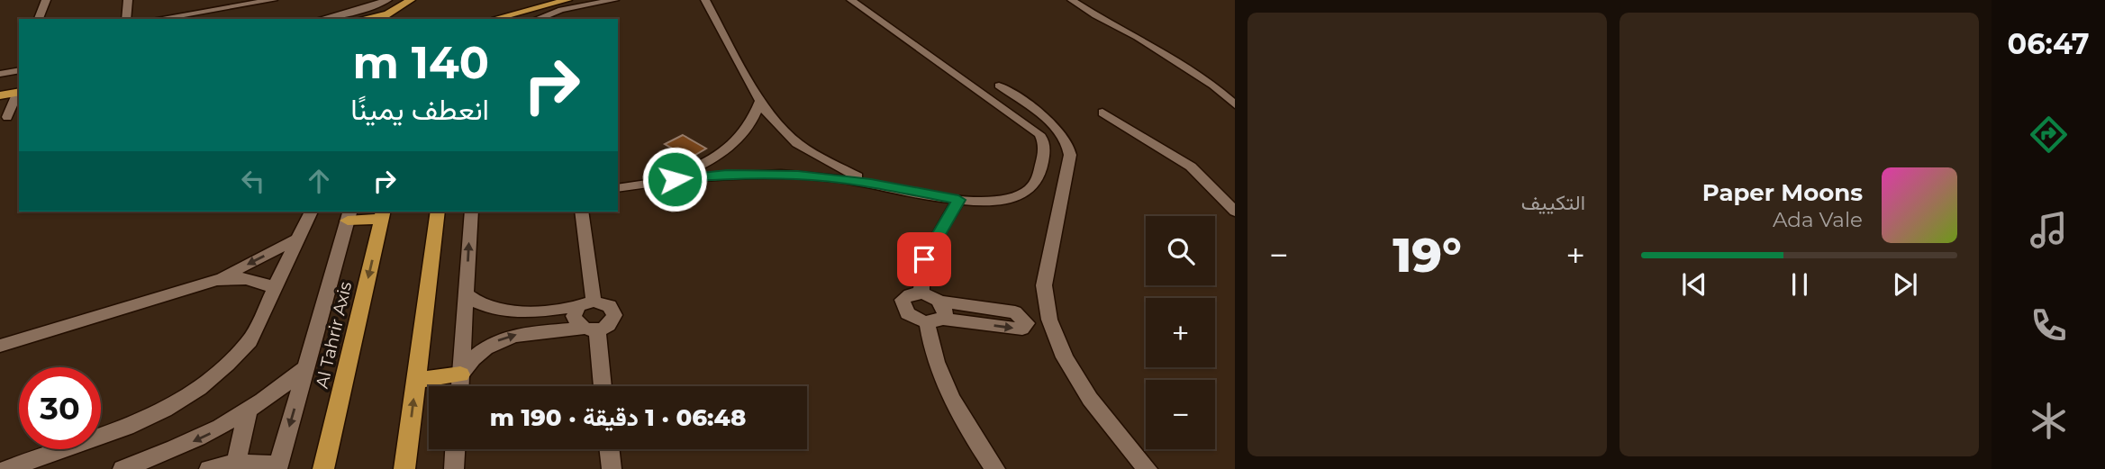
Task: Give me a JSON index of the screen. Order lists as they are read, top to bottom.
{
  "streets": {
    "main road": ["Al Tahrir Axis"]
  },
  "page": {
    "tabs": "06:47",
    "tile": "التكييف",
    "turn": ["140 m", "انعطف يمينًا"],
    "song": ["Paper Moons", "Ada Vale"],
    "map_buttons": ["+", "−"],
    "heat": ["−", "19°", "+"],
    "limit": "30",
    "trip": "06:48 · 1 دقيقة · 190 m"
  }
}
